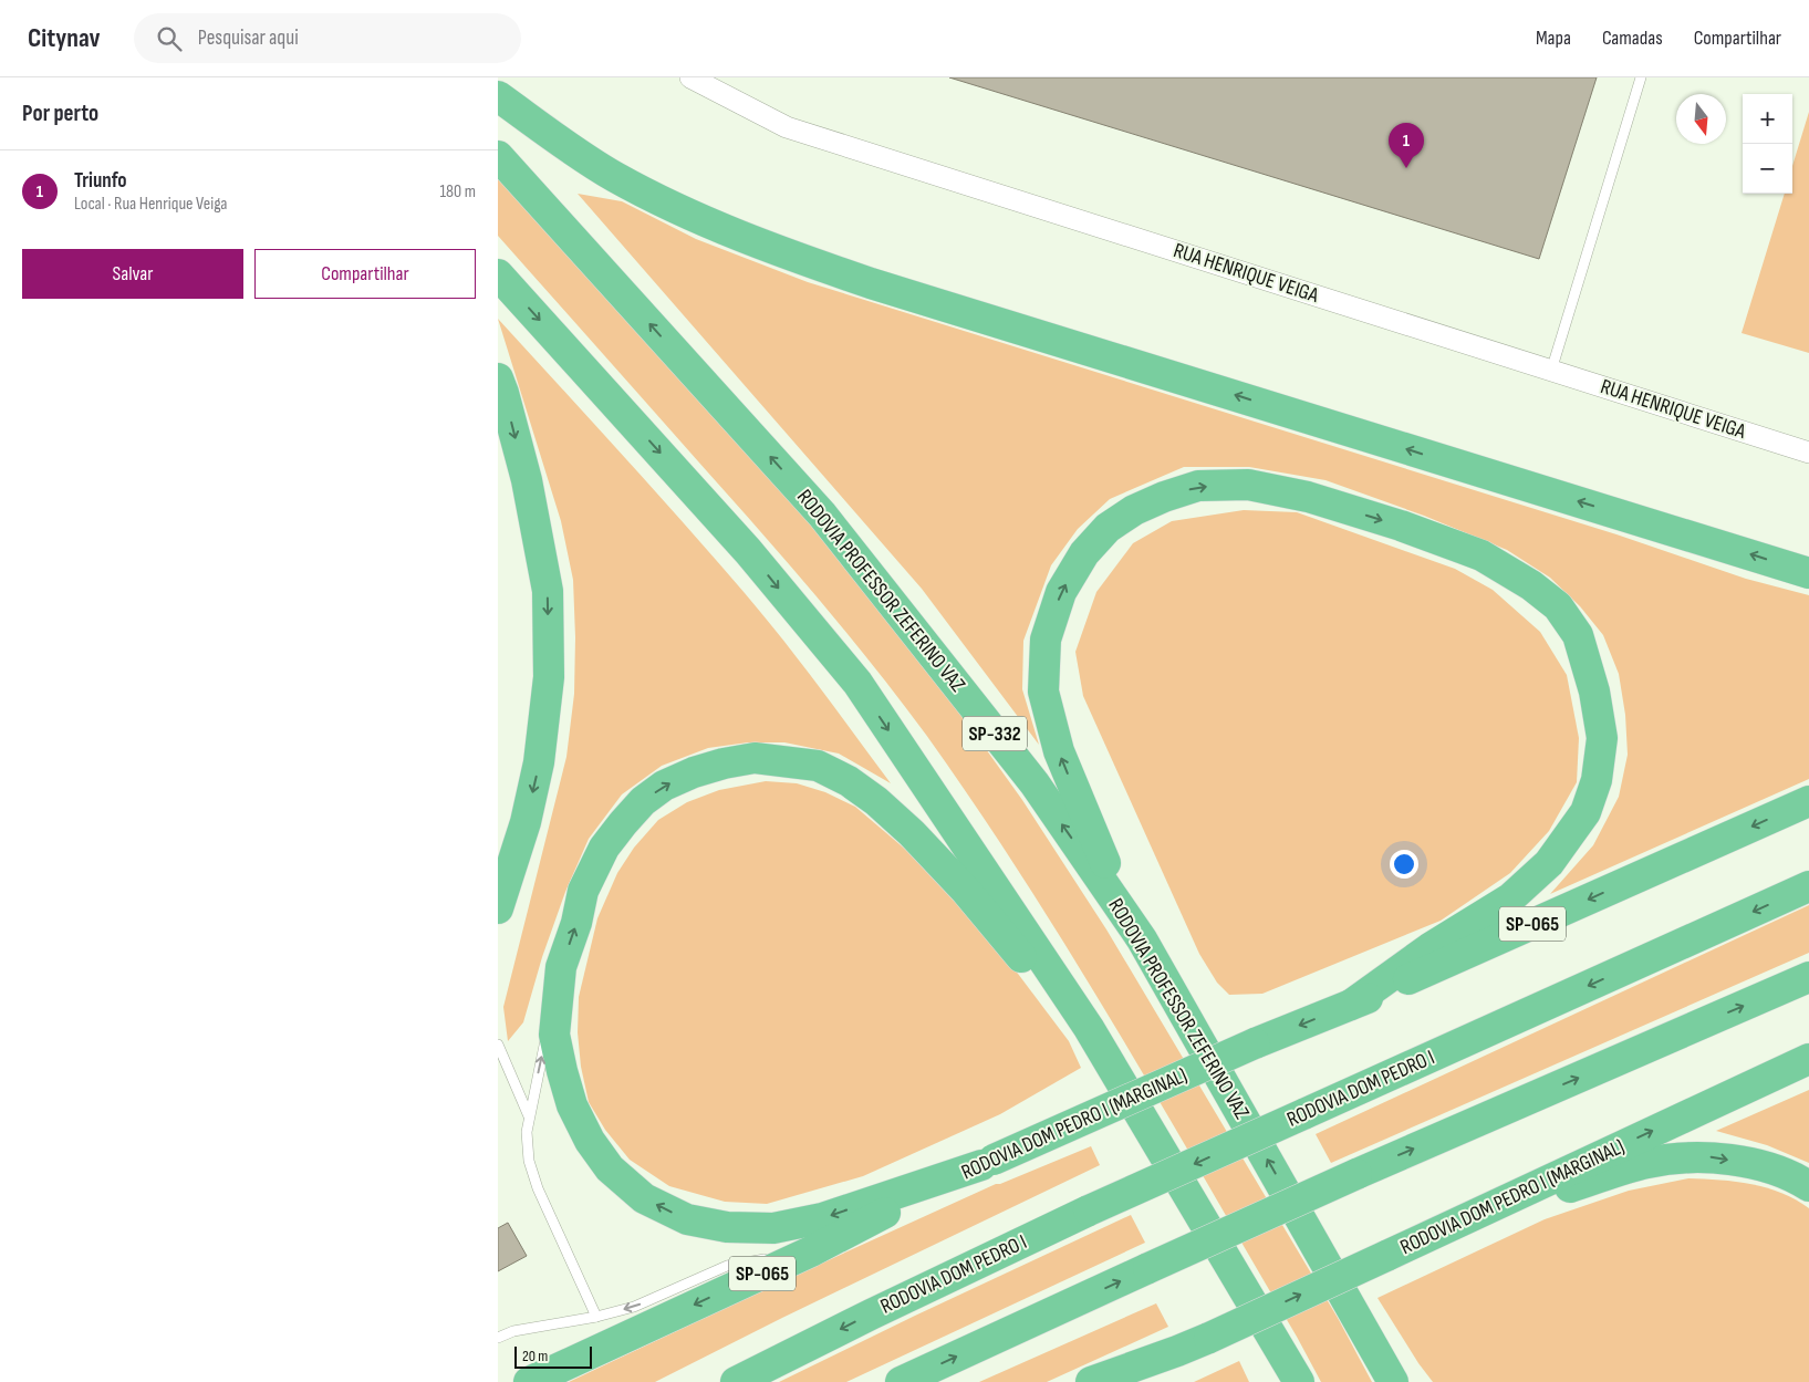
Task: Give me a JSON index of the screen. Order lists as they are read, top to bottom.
{
  "streets": {
    "highway": [
      "RODOVIA PROFESSOR ZEFERINO VAZ",
      "SP-332",
      "SP-065",
      "RODOVIA DOM PEDRO I",
      "RODOVIA DOM PEDRO I (MARGINAL)"
    ],
    "street": ["RUA HENRIQUE VEIGA"]
  },
  "scale_bar": "20 m",
  "north": "bottom",
  "page": {
    "header": "Citynav",
    "search": "Pesquisar aqui",
    "nav": ["Mapa", "Camadas", "Compartilhar"],
    "heading": "Por perto",
    "map_buttons": ["+", "−"],
    "pins": "1",
    "list": [
      {
        "mark": "1",
        "name": "Triunfo",
        "note": "Local · Rua Henrique Veiga",
        "value": "180 m"
      }
    ],
    "buttons": ["Salvar", "Compartilhar"],
    "scale": "20 m"
  }
}
